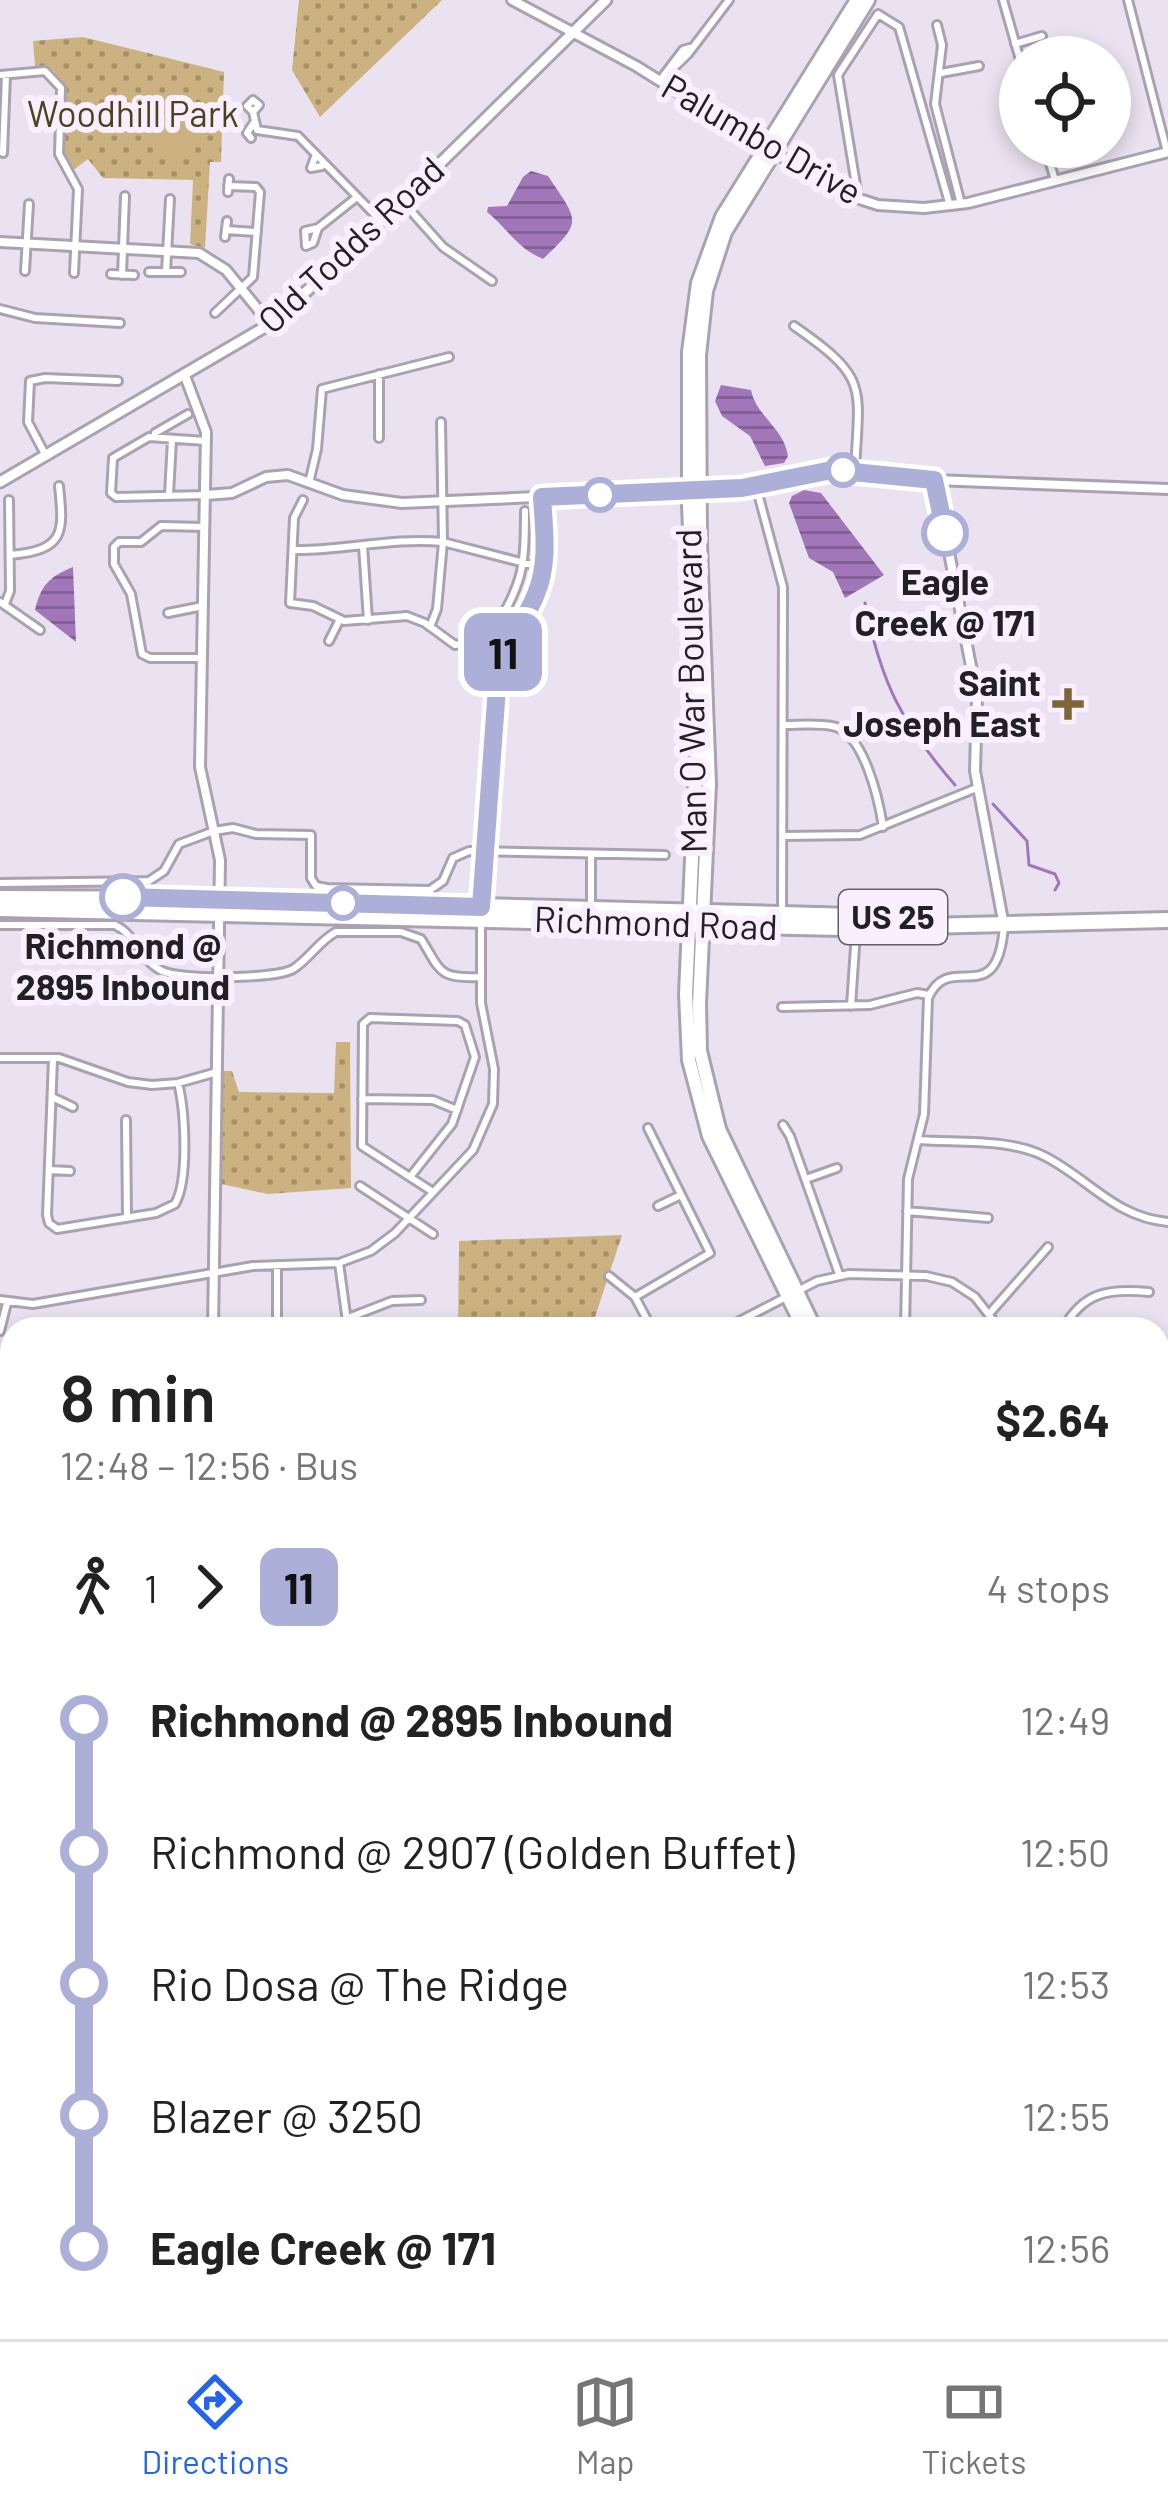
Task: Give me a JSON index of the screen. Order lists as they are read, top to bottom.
{
  "streets": {
    "highway": ["US 25", "Richmond Road"],
    "main road": ["Old Todds Road", "Man O War Boulevard"],
    "street": ["Palumbo Drive"]
  },
  "crossings": [
    ["Palumbo Drive", "Old Todds Road"],
    ["Palumbo Drive", "Man O War Boulevard"],
    ["Man O War Boulevard", "Richmond Road"]
  ],
  "parks": ["Woodhill Park"],
  "places": {
    "other": ["Eagle Creek @ 171", "Richmond @ 2895 Inbound"],
    "health": ["Saint Joseph East"]
  },
  "lines": ["bus line 11"],
  "page": {
    "on_map": "11",
    "heading": ["8 min", "12:48 – 12:56 · Bus", "$2.64"],
    "legs": ["1", "11", "4 stops"],
    "list": [
      {
        "name": "Richmond @ 2895 Inbound",
        "value": "12:49"
      },
      {
        "name": "Richmond @ 2907 (Golden Buffet)",
        "value": "12:50"
      },
      {
        "name": "Rio Dosa @ The Ridge",
        "value": "12:53"
      },
      {
        "name": "Blazer @ 3250",
        "value": "12:55"
      },
      {
        "name": "Eagle Creek @ 171",
        "value": "12:56"
      }
    ],
    "tabs": ["Directions", "Map", "Tickets"]
  }
}
